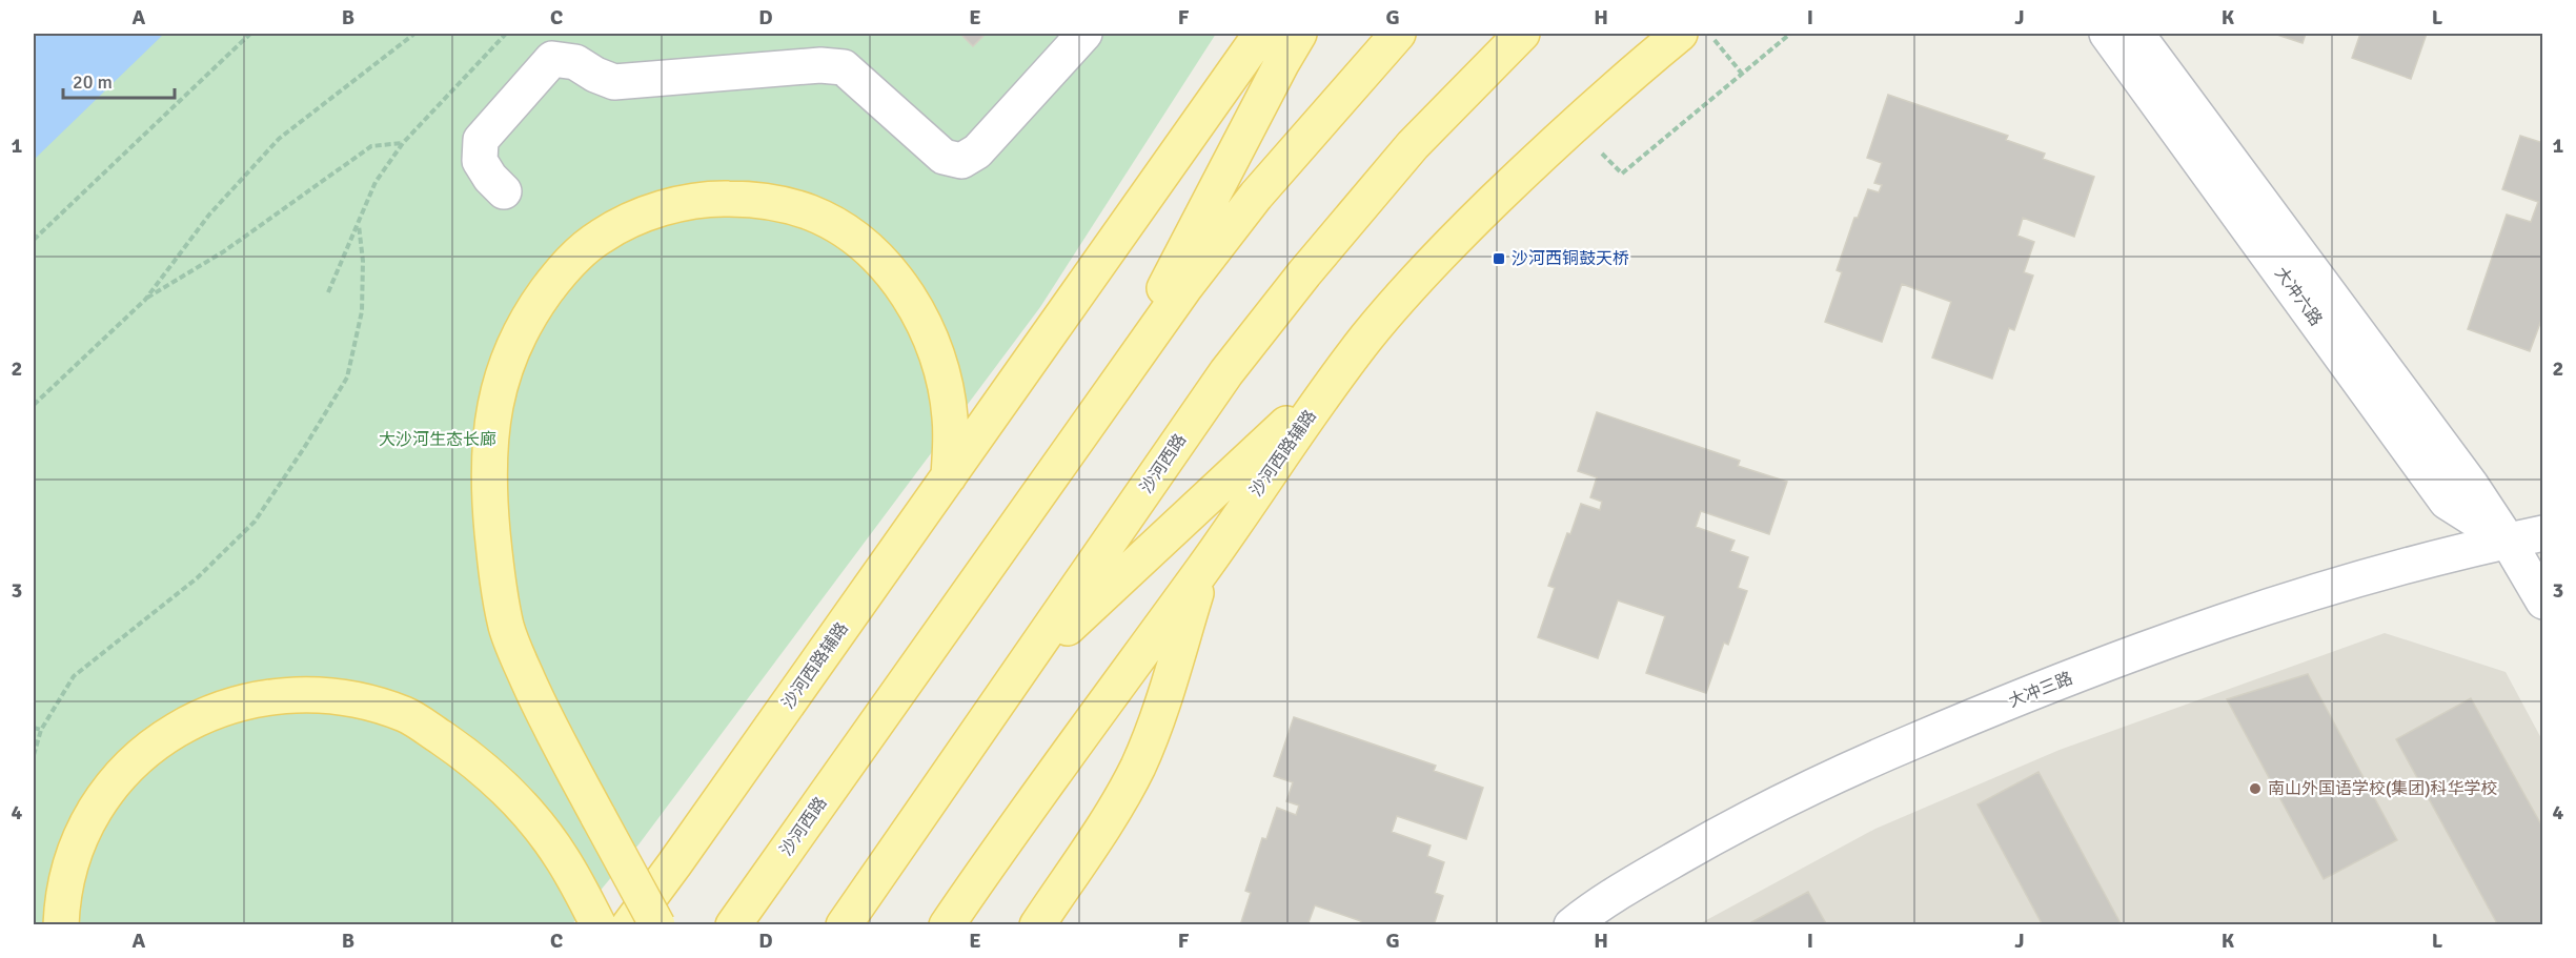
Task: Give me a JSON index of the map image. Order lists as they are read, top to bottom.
{
  "streets": {
    "main road": ["沙河西路辅路", "沙河西路"],
    "street": ["大冲六路", "大冲三路"]
  },
  "crossings": [
    ["大冲六路", "大冲三路"]
  ],
  "parks": ["大沙河生态长廊"],
  "places": {
    "transit": ["沙河西铜鼓天桥"],
    "other": ["南山外国语学校(集团)科华学校"]
  },
  "scale_bar": "20 m",
  "grid": {
    "columns": [
      "A",
      "B",
      "C",
      "D",
      "E",
      "F",
      "G",
      "H",
      "I",
      "J",
      "K",
      "L"
    ],
    "rows": [
      "1",
      "2",
      "3",
      "4"
    ]
  }
}
